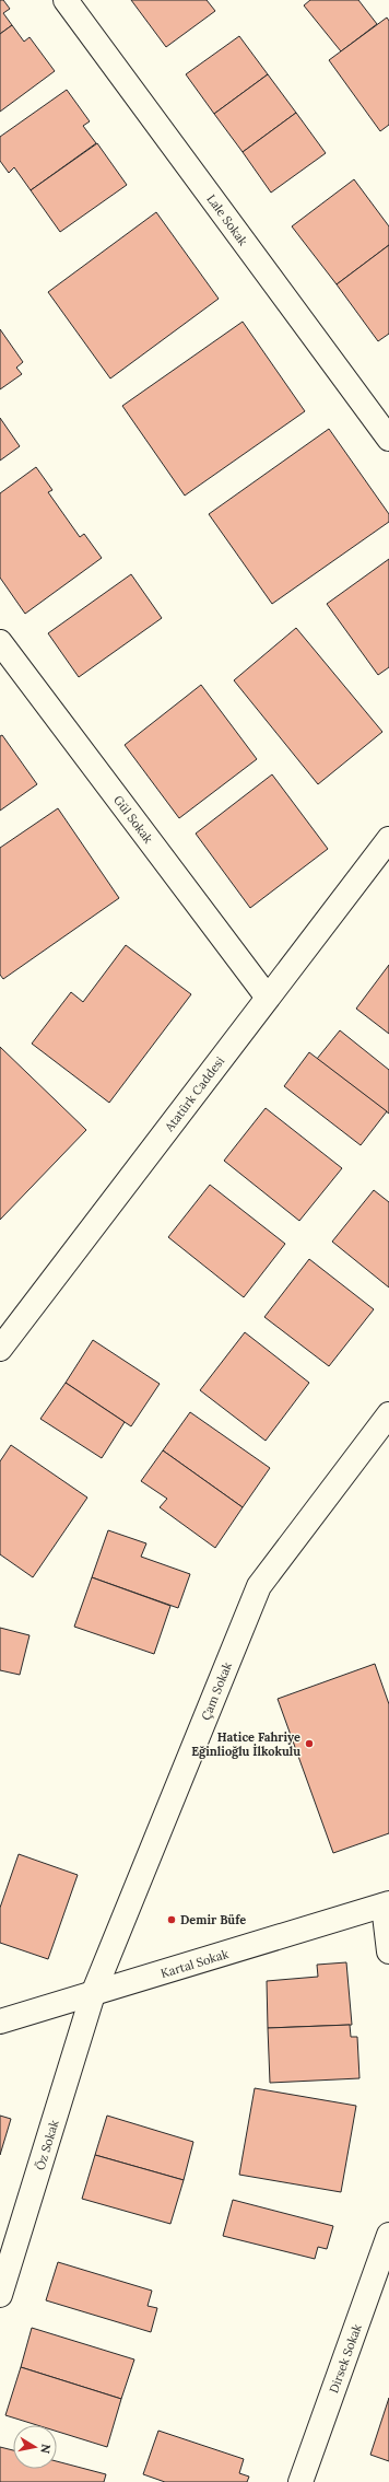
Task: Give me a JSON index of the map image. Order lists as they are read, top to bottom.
{
  "streets": {
    "street": [
      "Lale Sokak",
      "Gül Sokak",
      "Atatürk Caddesi",
      "Çam Sokak",
      "Kartal Sokak",
      "Öz Sokak",
      "Dirsek Sokak"
    ]
  },
  "crossings": [
    ["Gül Sokak", "Atatürk Caddesi"],
    ["Çam Sokak", "Kartal Sokak"],
    ["Çam Sokak", "Öz Sokak"],
    ["Kartal Sokak", "Öz Sokak"]
  ],
  "places": ["Hatice Fahriye Eğinlioğlu İlkokulu", "Demir Büfe"],
  "north": "right"
}
